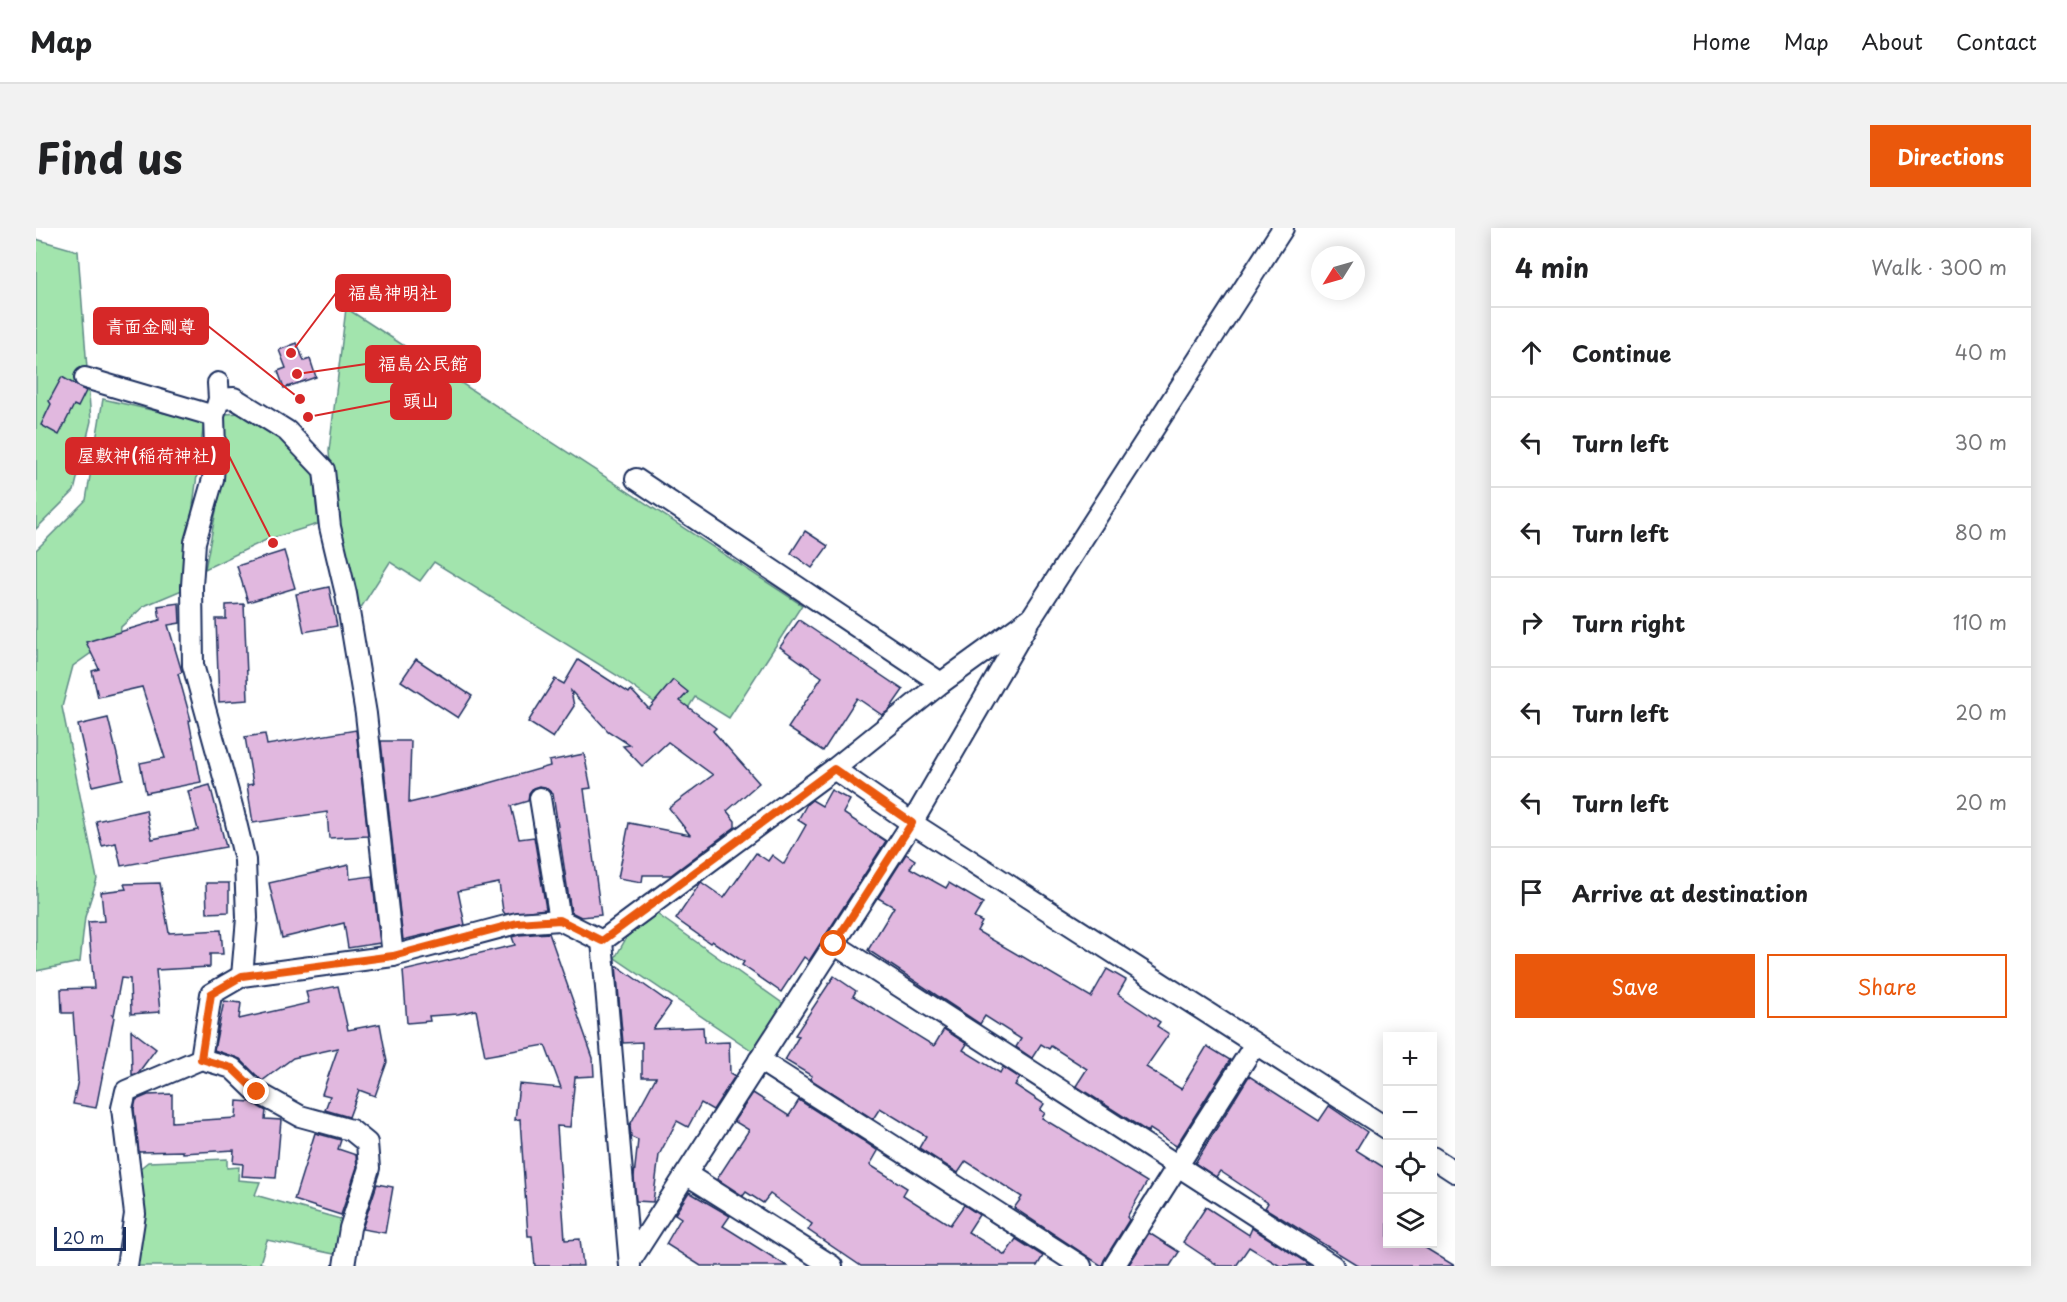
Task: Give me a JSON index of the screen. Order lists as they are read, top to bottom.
{
  "places": [
    "福島神明社",
    "福島公民館",
    "青面金剛尊",
    "頭山",
    "屋敷神(稲荷神社)"
  ],
  "scale_bar": "20 m",
  "north": "bottom left",
  "page": {
    "header": "Map",
    "nav": [
      "Home",
      "Map",
      "About",
      "Contact"
    ],
    "title": "Find us",
    "buttons": [
      "Directions",
      ["Save", "Share"]
    ],
    "heading": ["4 min", "Walk · 300 m"],
    "list": [
      ["Continue", "40 m"],
      ["Turn left", "30 m"],
      ["Turn left", "80 m"],
      ["Turn right", "110 m"],
      ["Turn left", "20 m"],
      ["Turn left", "20 m"],
      "Arrive at destination"
    ],
    "map_buttons": ["+", "−"],
    "scale": "20 m"
  }
}
